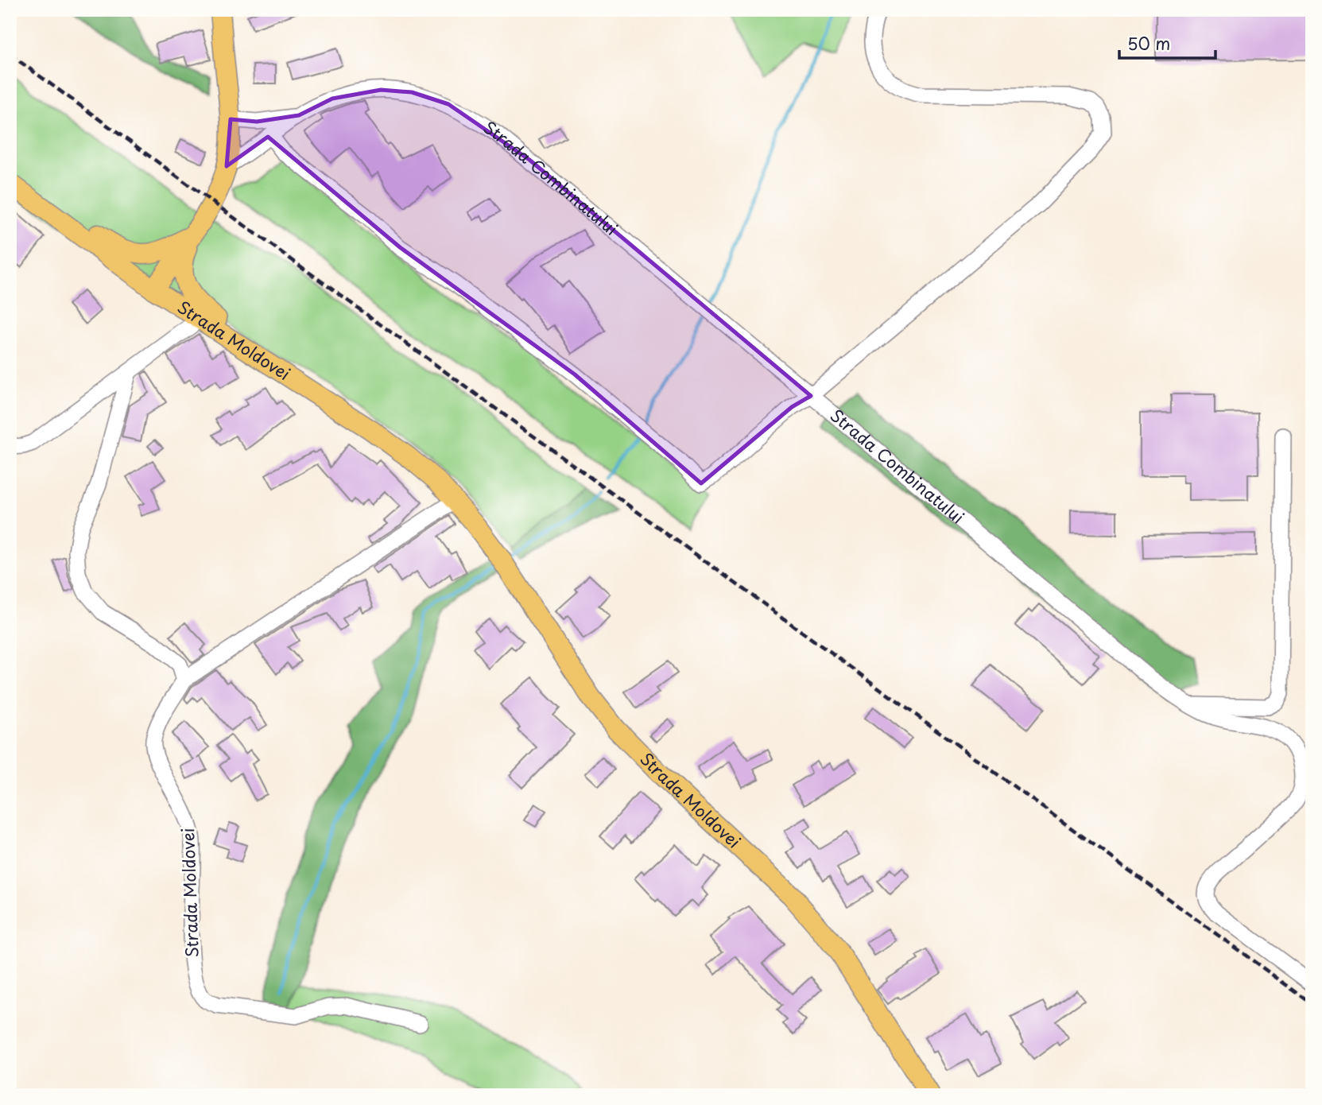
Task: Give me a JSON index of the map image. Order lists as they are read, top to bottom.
{
  "streets": {
    "main road": ["Strada Moldovei"],
    "street": ["Strada Combinatului"]
  },
  "scale_bar": "50 m"
}
